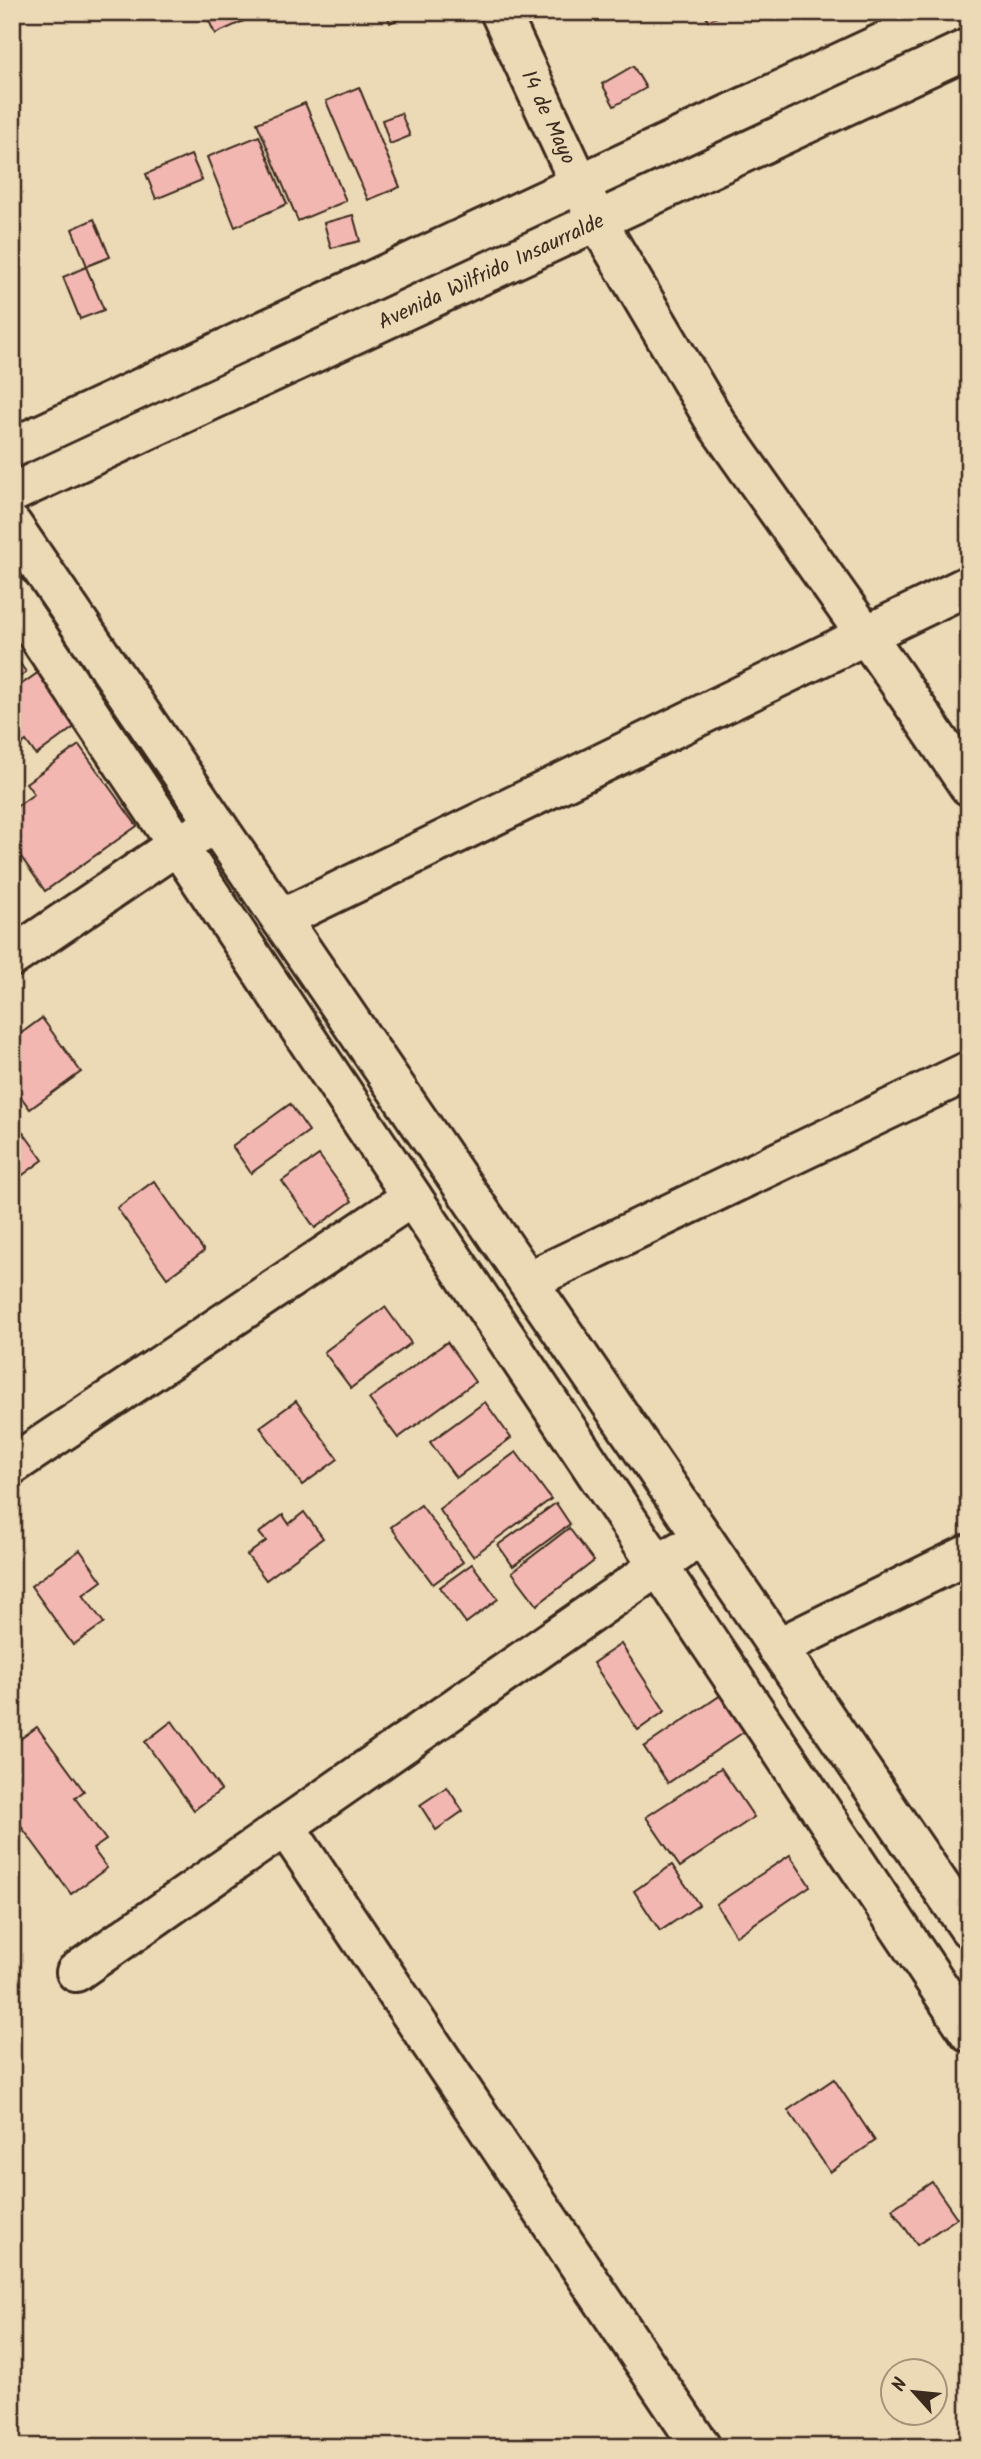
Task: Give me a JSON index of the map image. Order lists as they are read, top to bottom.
{
  "streets": {
    "street": ["14 de Mayo", "Avenida Wilfrido Insaurralde"]
  },
  "crossings": [
    ["14 de Mayo", "Avenida Wilfrido Insaurralde"]
  ],
  "north": "top left"
}
